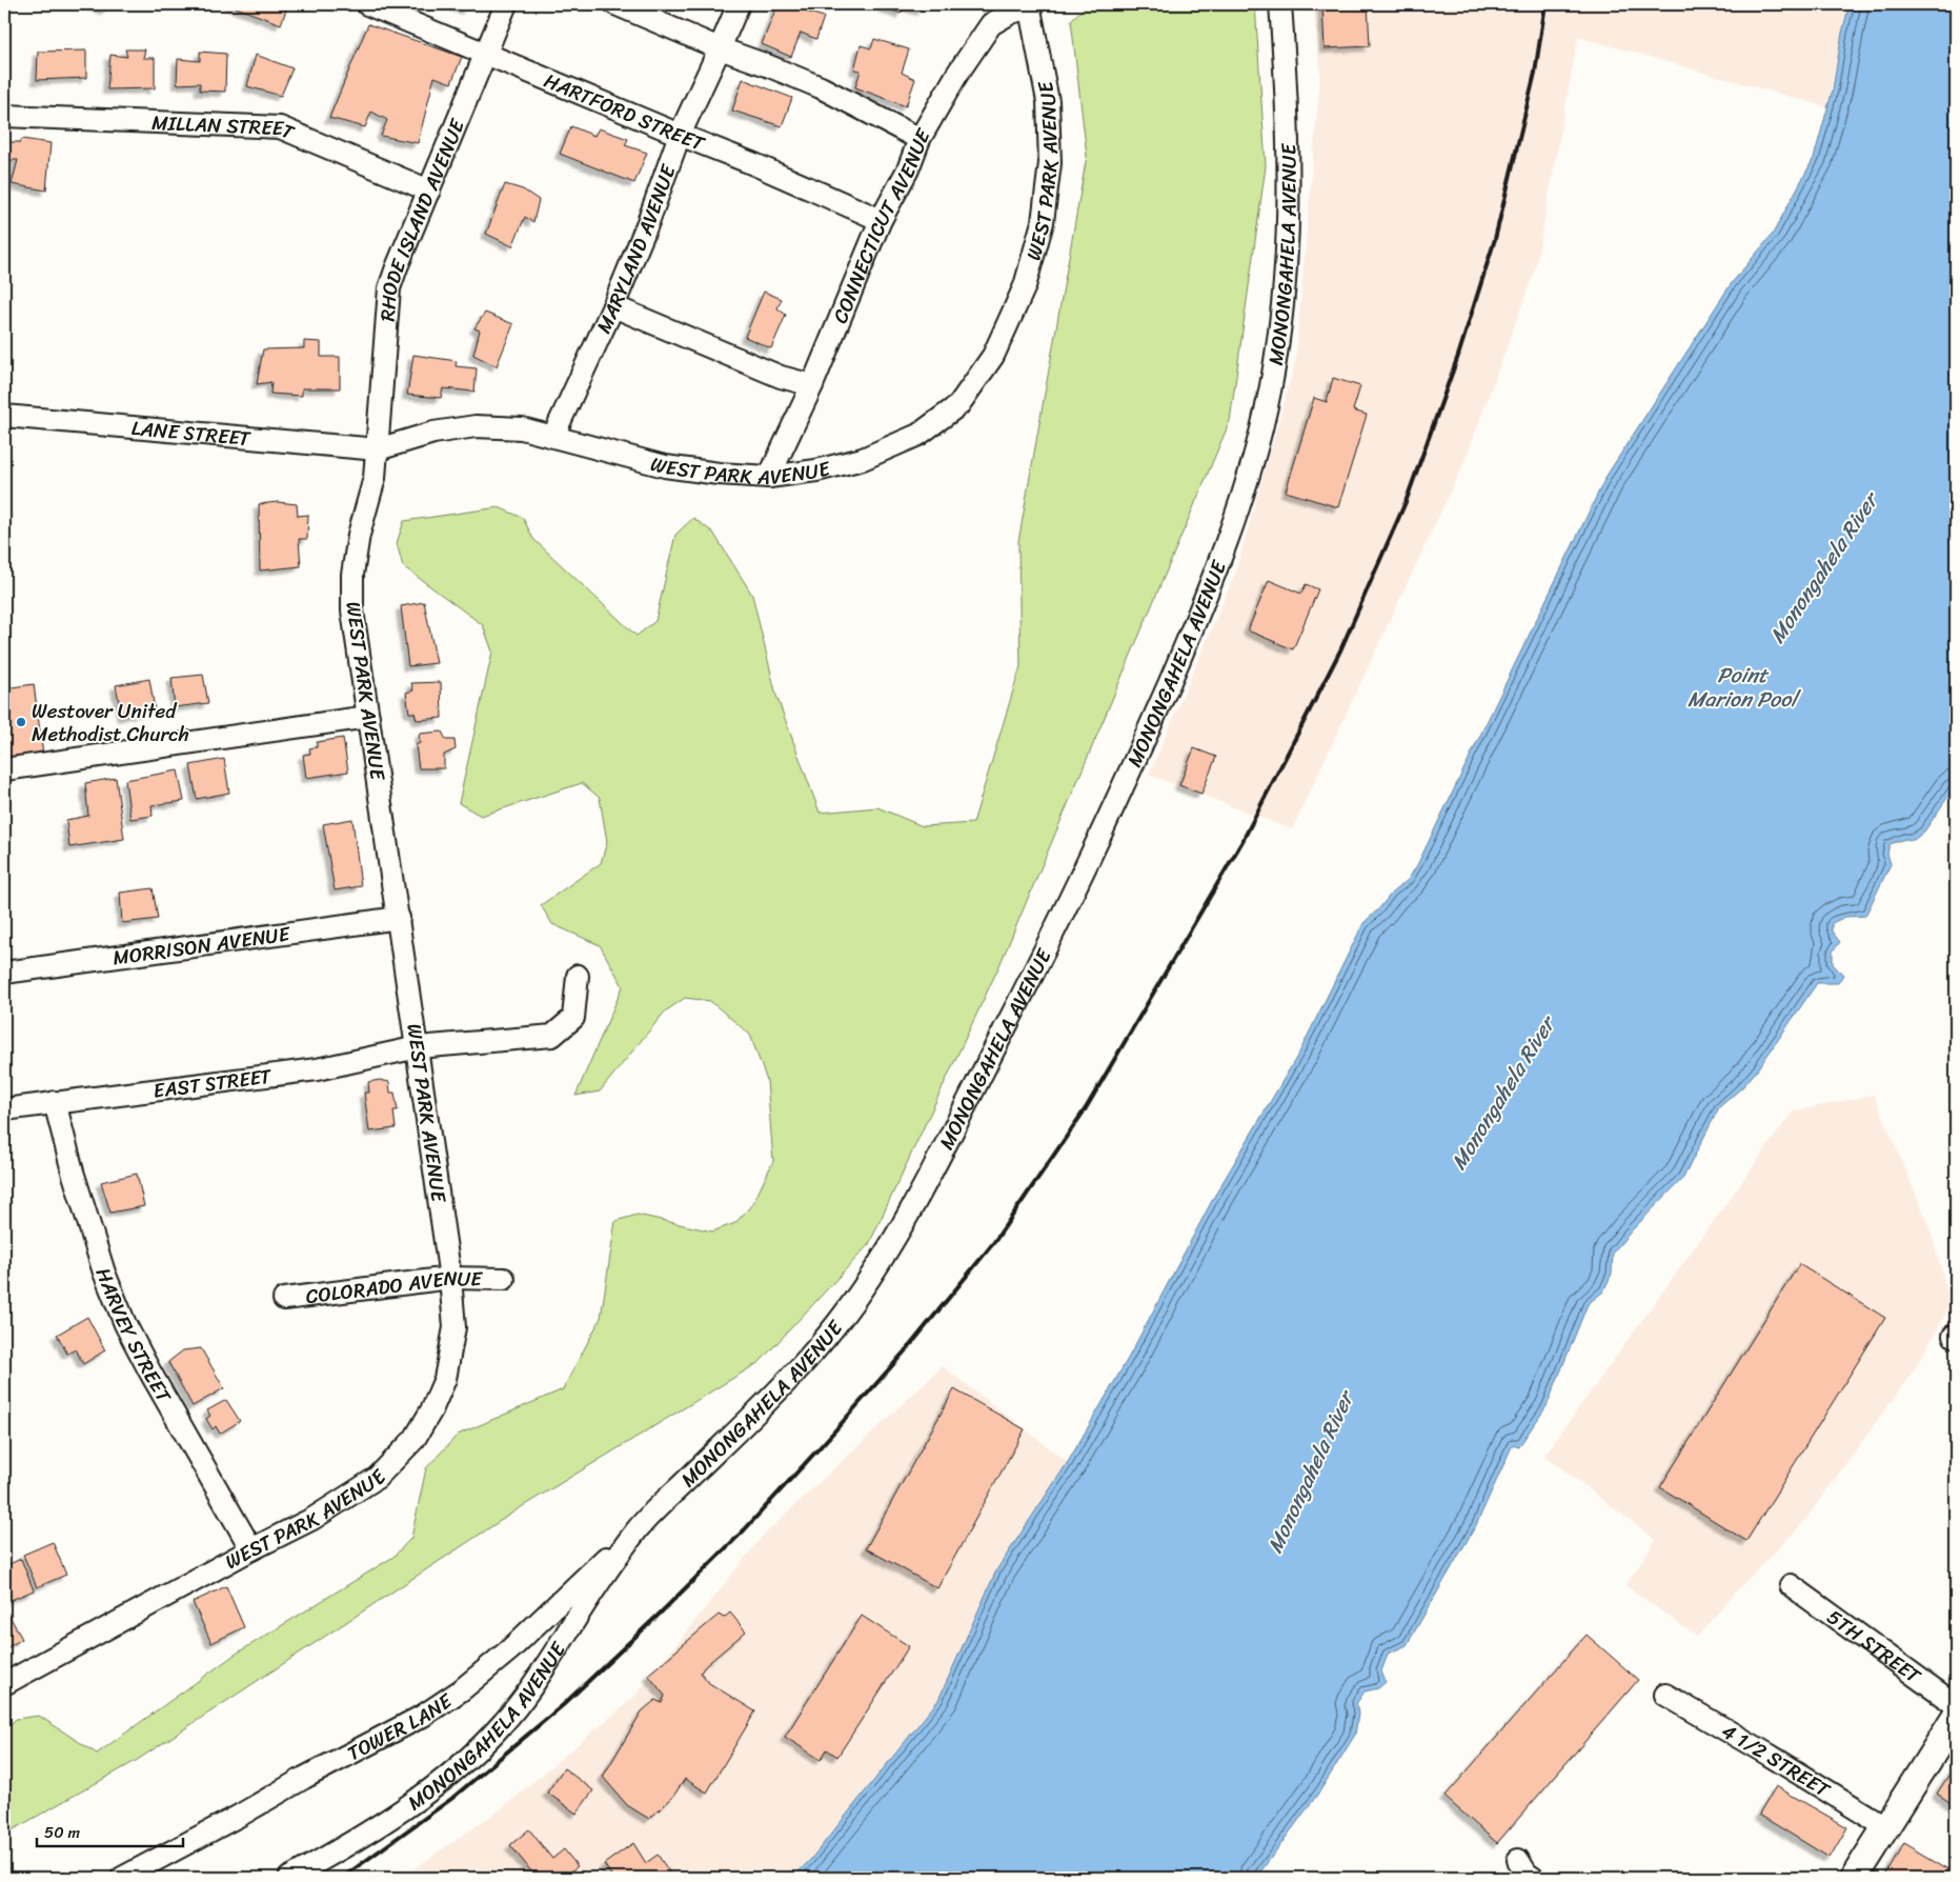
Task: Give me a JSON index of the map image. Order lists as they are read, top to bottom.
{
  "streets": {
    "street": [
      "HARTFORD STREET",
      "MILLAN STREET",
      "WEST PARK AVENUE",
      "RHODE ISLAND AVENUE",
      "CONNECTICUT AVENUE",
      "MARYLAND AVENUE",
      "MONONGAHELA AVENUE",
      "LANE STREET",
      "MORRISON AVENUE",
      "EAST STREET",
      "COLORADO AVENUE",
      "HARVEY STREET",
      "5TH STREET",
      "TOWER LANE",
      "4 1/2 STREET"
    ]
  },
  "crossings": [
    ["HARTFORD STREET", "RHODE ISLAND AVENUE"],
    ["HARTFORD STREET", "CONNECTICUT AVENUE"],
    ["HARTFORD STREET", "MARYLAND AVENUE"],
    ["MILLAN STREET", "RHODE ISLAND AVENUE"],
    ["WEST PARK AVENUE", "RHODE ISLAND AVENUE"],
    ["WEST PARK AVENUE", "CONNECTICUT AVENUE"],
    ["WEST PARK AVENUE", "MARYLAND AVENUE"],
    ["WEST PARK AVENUE", "LANE STREET"],
    ["WEST PARK AVENUE", "MORRISON AVENUE"],
    ["WEST PARK AVENUE", "EAST STREET"],
    ["WEST PARK AVENUE", "COLORADO AVENUE"],
    ["WEST PARK AVENUE", "HARVEY STREET"],
    ["RHODE ISLAND AVENUE", "LANE STREET"],
    ["MONONGAHELA AVENUE", "TOWER LANE"],
    ["EAST STREET", "HARVEY STREET"]
  ],
  "water": ["Monongahela River", "Point Marion Pool"],
  "places": ["Westover United Methodist Church"],
  "scale_bar": "50 m"
}
